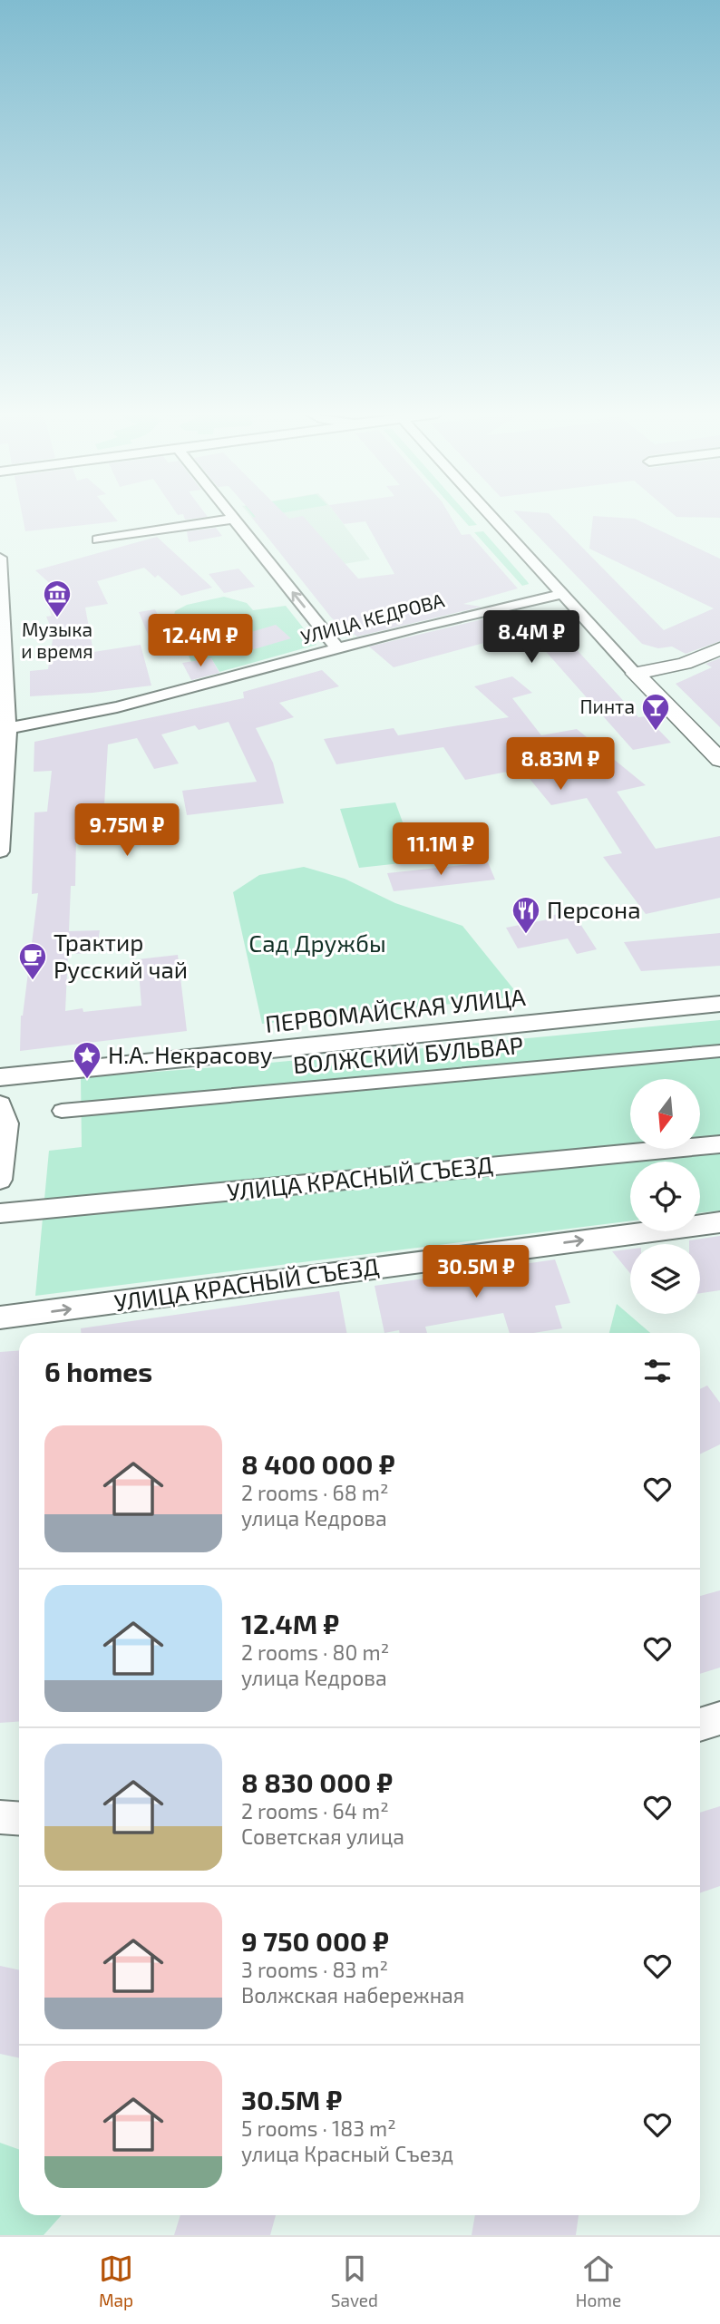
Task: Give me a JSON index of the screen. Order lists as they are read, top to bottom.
{
  "streets": {
    "street": [
      "УЛИЦА КЕДРОВА",
      "ПЕРВОМАЙСКАЯ УЛИЦА",
      "ВОЛЖСКИЙ БУЛЬВАР",
      "УЛИЦА КРАСНЫЙ СЪЕЗД"
    ]
  },
  "parks": ["Сад Дружбы"],
  "places": {
    "museum": ["Музыка и время"],
    "bar": ["Пинта"],
    "restaurant": ["Персона"],
    "cafe": ["Трактир Русский чай"],
    "place": ["Н.А. Некрасову"]
  },
  "north": "bottom",
  "page": {
    "price": [
      "8.4M ₽",
      "12.4M ₽",
      "8.83M ₽",
      "9.75M ₽",
      "11.1M ₽",
      "30.5M ₽"
    ],
    "heading": "6 homes",
    "list": [
      {
        "name": "8 400 000 ₽",
        "note": "2 rooms · 68 m² · улица Кедрова"
      },
      {
        "name": "12.4M ₽",
        "note": "2 rooms · 80 m² · улица Кедрова"
      },
      {
        "name": "8 830 000 ₽",
        "note": "2 rooms · 64 m² · Советская улица"
      },
      {
        "name": "9 750 000 ₽",
        "note": "3 rooms · 83 m² · Волжская набережная"
      },
      {
        "name": "30.5M ₽",
        "note": "5 rooms · 183 m² · улица Красный Съезд"
      }
    ],
    "tabs": ["Map", "Saved", "Home"]
  }
}
